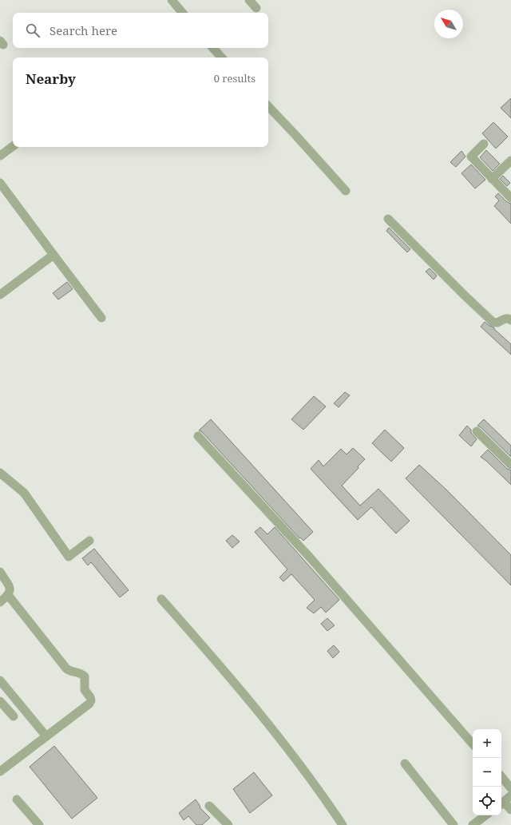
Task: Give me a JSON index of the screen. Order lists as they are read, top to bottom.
{
  "north": "top left",
  "page": {
    "search": "Search here",
    "heading": ["Nearby", "0 results"],
    "map_buttons": ["+", "−"]
  }
}
